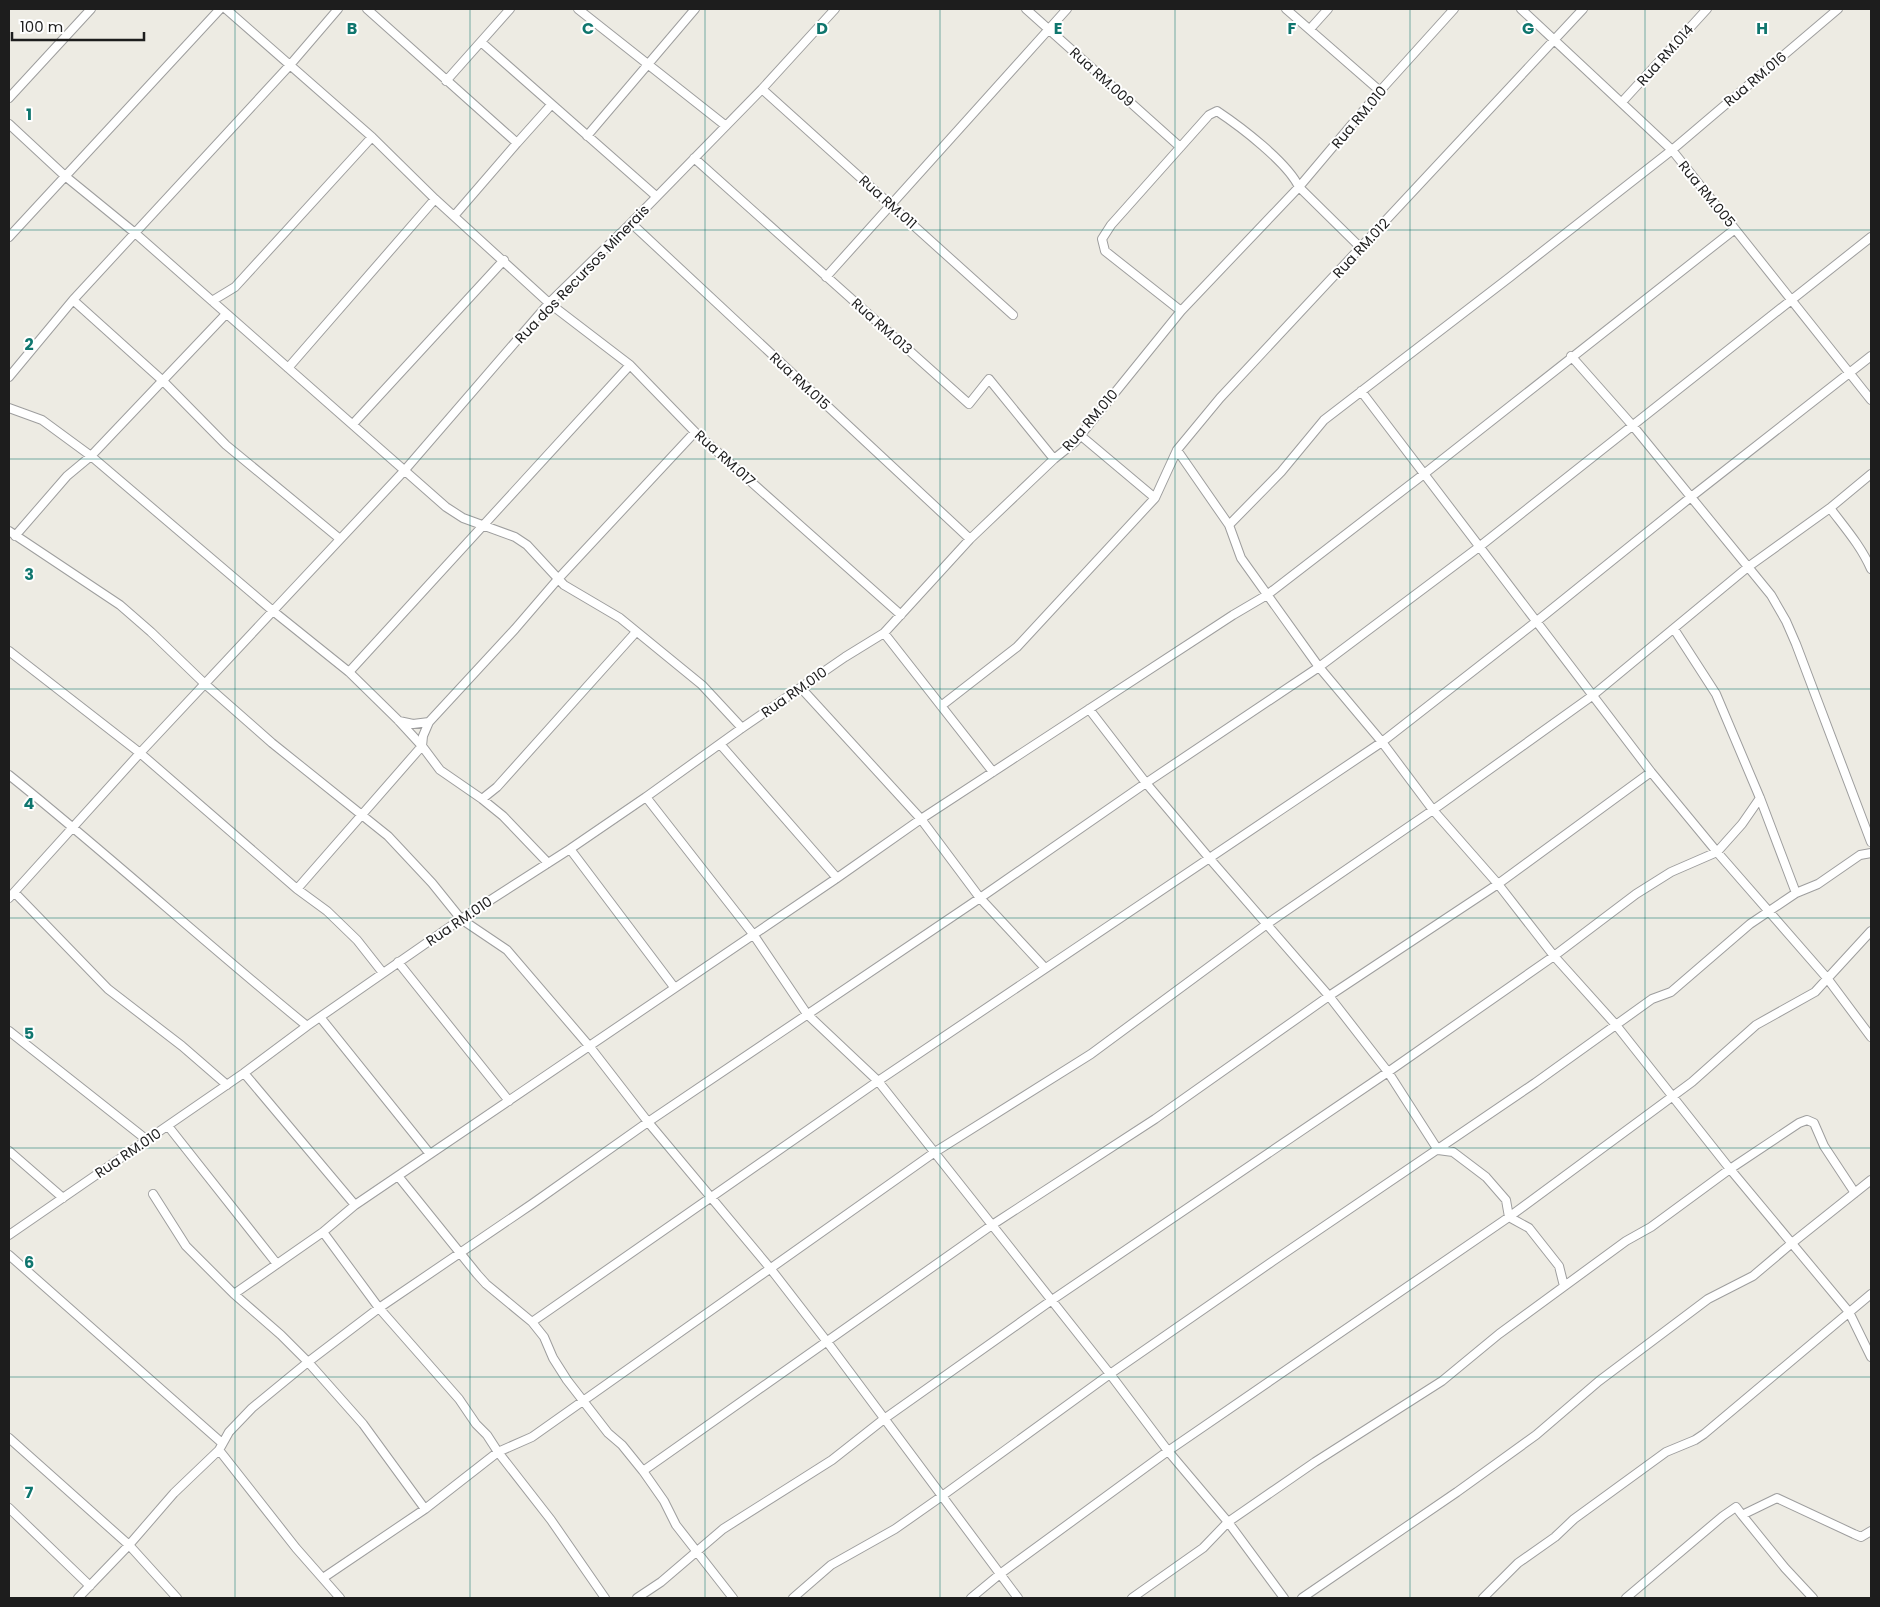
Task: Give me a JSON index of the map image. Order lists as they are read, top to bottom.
{
  "streets": {
    "street": [
      "Rua RM.014",
      "Rua RM.009",
      "Rua RM.016",
      "Rua RM.010",
      "Rua RM.005",
      "Rua RM.011",
      "Rua RM.012",
      "Rua dos Recursos Minerais",
      "Rua RM.013",
      "Rua RM.015",
      "Rua RM.017"
    ]
  },
  "crossings": [
    ["Rua RM.014", "Rua RM.005"],
    ["Rua RM.016", "Rua RM.005"],
    ["Rua RM.010", "Rua RM.013"],
    ["Rua RM.010", "Rua RM.015"],
    ["Rua RM.010", "Rua RM.017"],
    ["Rua RM.005", "Rua RM.012"],
    ["Rua RM.011", "Rua dos Recursos Minerais"],
    ["Rua dos Recursos Minerais", "Rua RM.013"],
    ["Rua dos Recursos Minerais", "Rua RM.015"],
    ["Rua dos Recursos Minerais", "Rua RM.017"]
  ],
  "scale_bar": "100 m",
  "grid": {
    "columns": [
      "B",
      "C",
      "D",
      "E",
      "F",
      "G",
      "H"
    ],
    "rows": [
      "1",
      "2",
      "3",
      "4",
      "5",
      "6",
      "7"
    ]
  }
}
